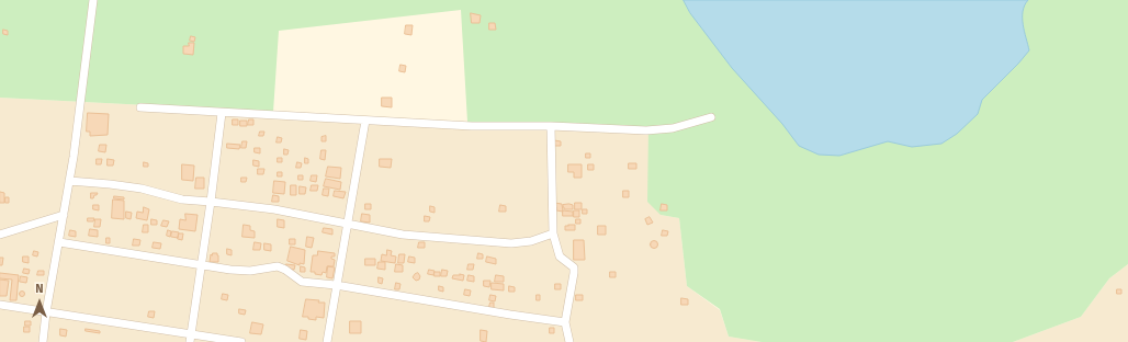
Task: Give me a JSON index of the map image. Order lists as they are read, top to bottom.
{
  "north": "top"
}
